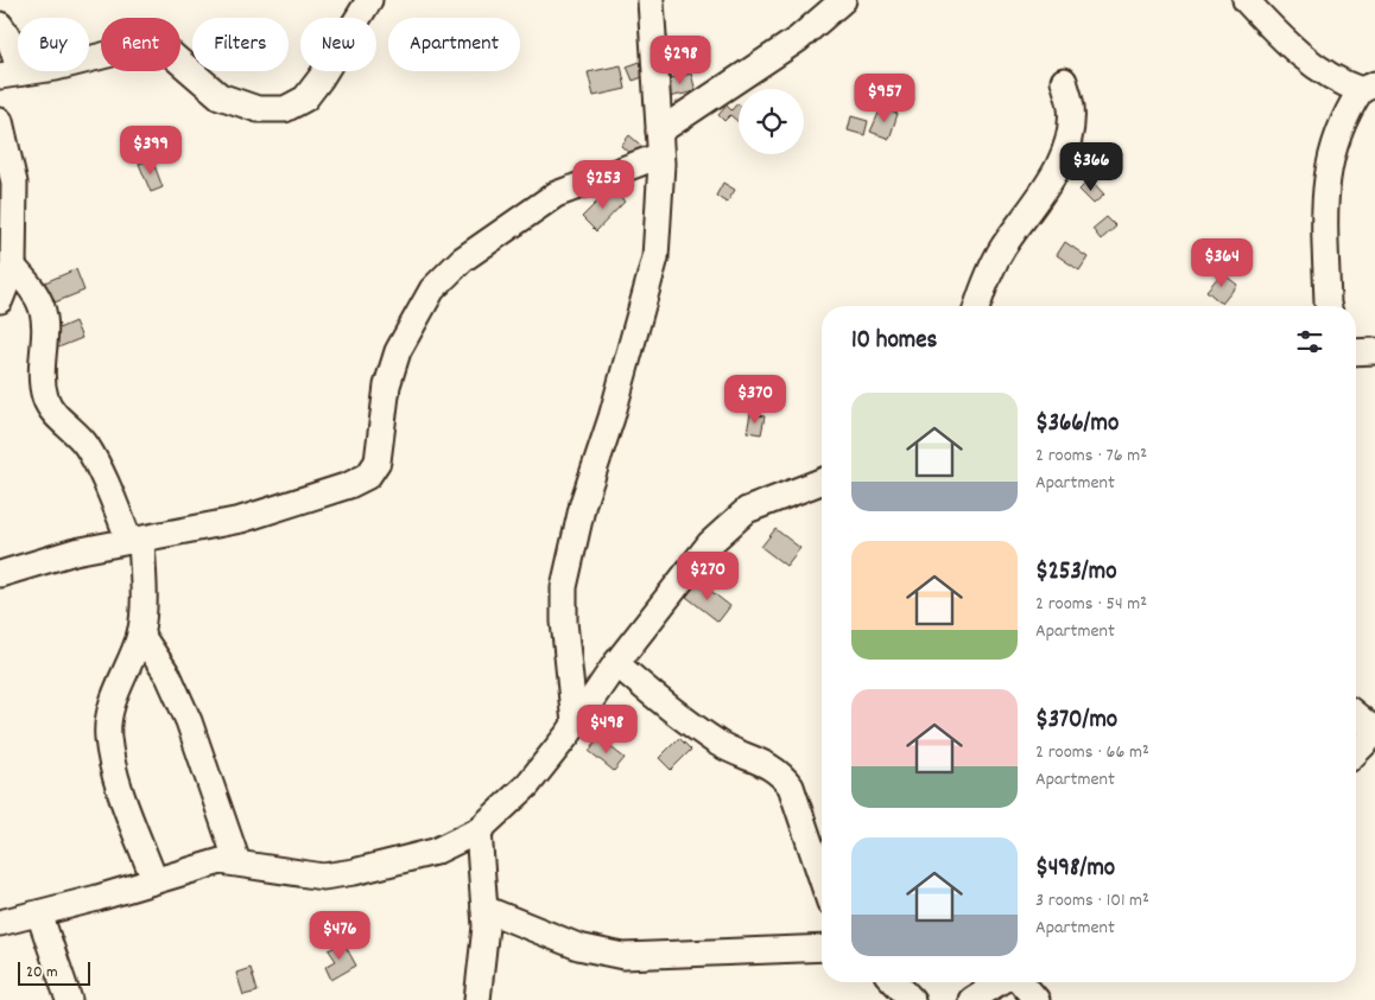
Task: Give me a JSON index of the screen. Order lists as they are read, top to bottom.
{
  "scale_bar": "20 m",
  "page": {
    "chip": [
      "Buy",
      "Rent",
      "Filters",
      "New",
      "Apartment"
    ],
    "price": [
      "$298",
      "$957",
      "$399",
      "$366",
      "$253",
      "$364",
      "$370",
      "$270",
      "$498",
      "$476"
    ],
    "heading": "10 homes",
    "list": [
      {
        "name": "$366/mo",
        "note": "2 rooms · 76 m² · Apartment"
      },
      {
        "name": "$253/mo",
        "note": "2 rooms · 54 m² · Apartment"
      },
      {
        "name": "$370/mo",
        "note": "2 rooms · 66 m² · Apartment"
      },
      {
        "name": "$498/mo",
        "note": "3 rooms · 101 m² · Apartment"
      }
    ],
    "scale": "20 m"
  }
}
